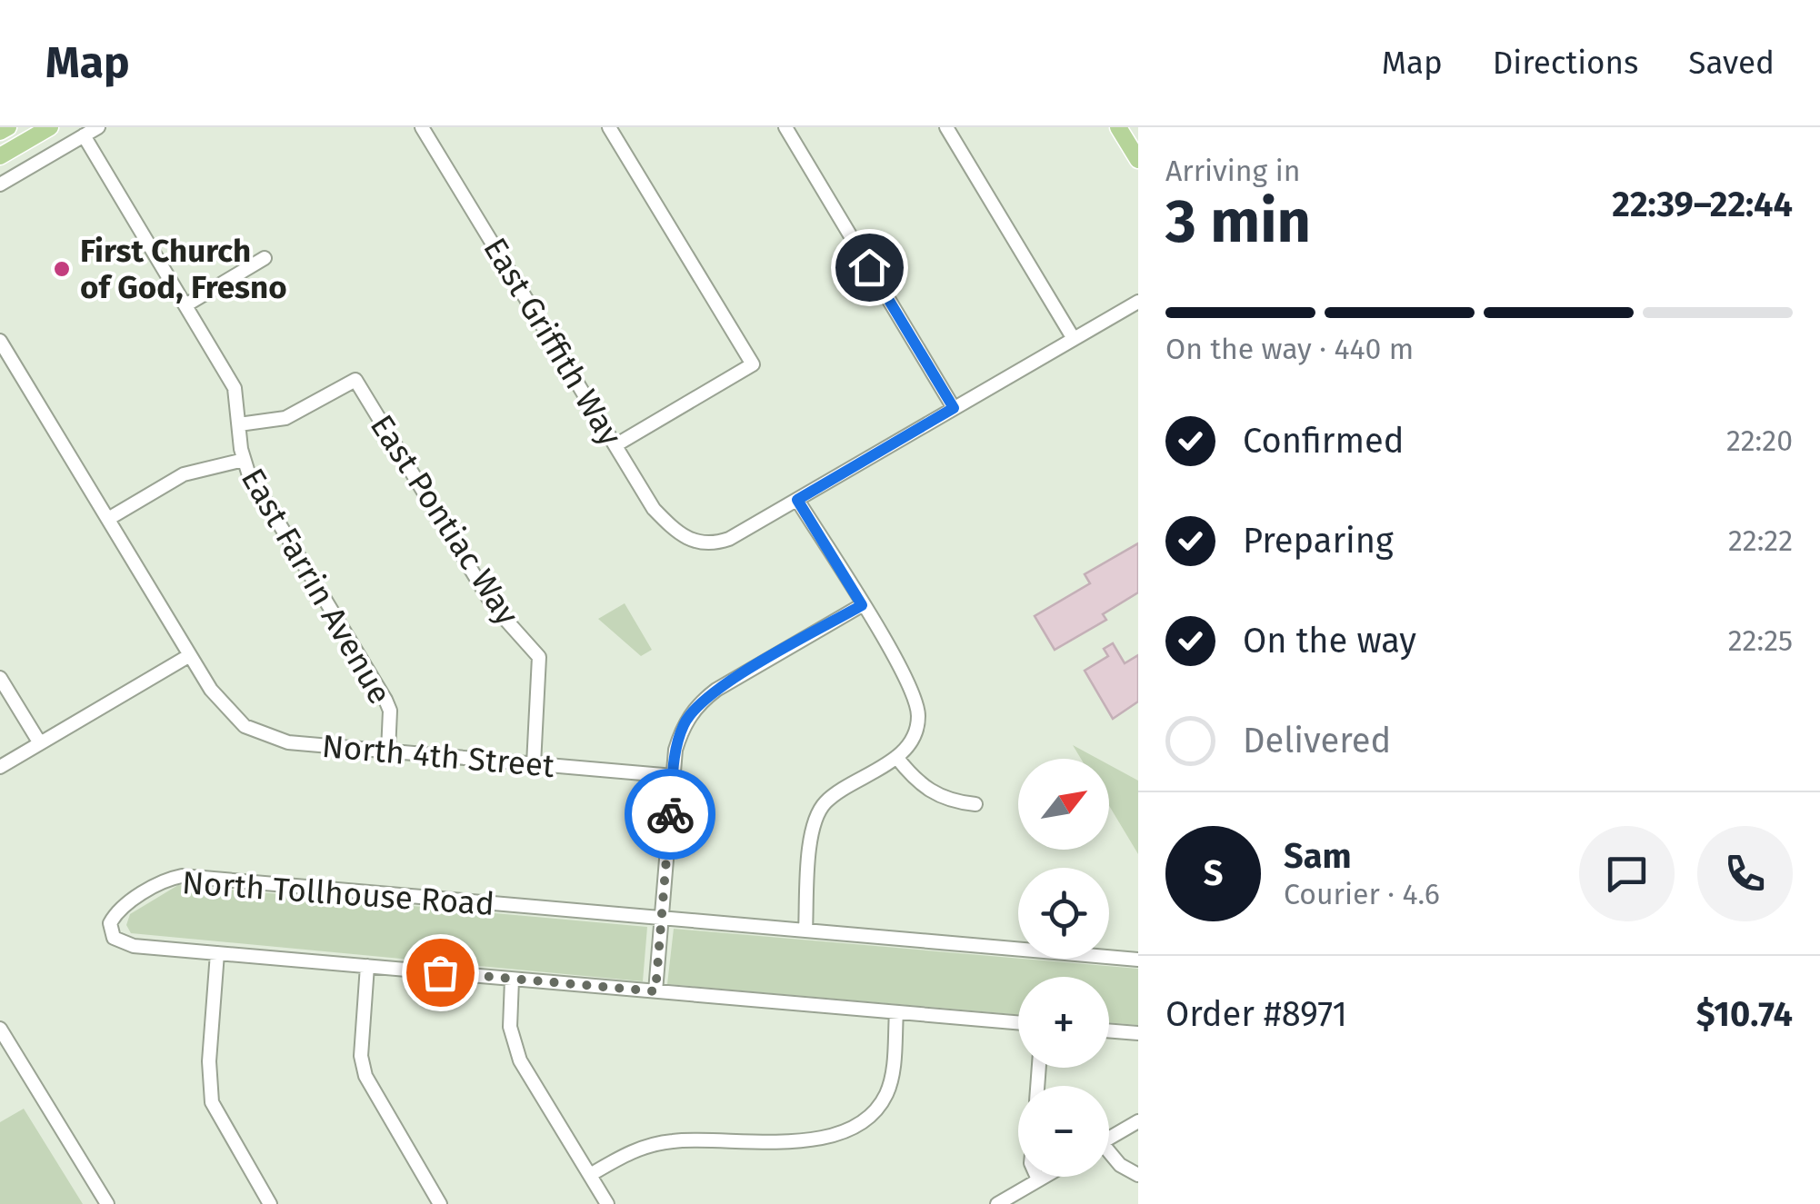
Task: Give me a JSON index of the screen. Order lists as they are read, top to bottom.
{
  "streets": {
    "street": [
      "East Griffith Way",
      "East Pontiac Way",
      "East Farrin Avenue",
      "North 4th Street",
      "North Tollhouse Road"
    ]
  },
  "crossings": [
    ["East Pontiac Way", "East Farrin Avenue"],
    ["East Pontiac Way", "North 4th Street"],
    ["East Farrin Avenue", "North 4th Street"]
  ],
  "places": ["First Church of God, Fresno"],
  "north": "top right",
  "page": {
    "header": "Map",
    "nav": ["Map", "Directions", "Saved"],
    "heading": ["3 min", "Arriving in", "22:39–22:44"],
    "panel": [
      "Sam",
      "Courier · 4.6",
      "Order #8971",
      "$10.74"
    ],
    "bar": "On the way · 440 m",
    "list": [
      ["Confirmed", "22:20"],
      ["Preparing", "22:22"],
      ["On the way", "22:25"],
      "Delivered"
    ],
    "map_buttons": ["+", "−"],
    "round": "S"
  }
}
